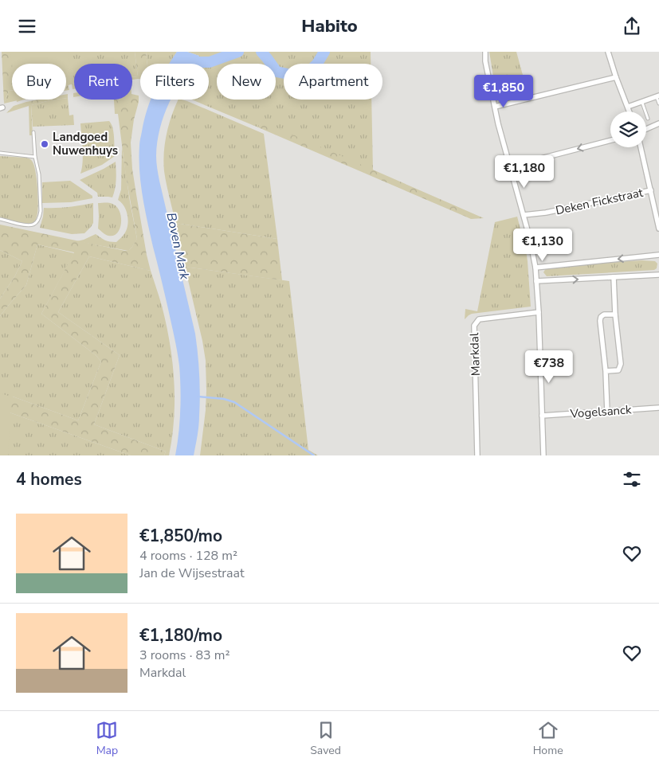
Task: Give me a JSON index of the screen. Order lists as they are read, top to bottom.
{
  "streets": {
    "street": ["Deken Fickstraat", "Markdal", "Vogelsanck"]
  },
  "water": ["Boven Mark"],
  "places": ["Landgoed Nuwenhuys"],
  "page": {
    "header": "Habito",
    "chip": [
      "Buy",
      "Rent",
      "Filters",
      "New",
      "Apartment"
    ],
    "price": [
      "€1,850",
      "€1,180",
      "€1,130",
      "€738"
    ],
    "heading": "4 homes",
    "list": [
      {
        "name": "€1,850/mo",
        "note": "4 rooms · 128 m² · Jan de Wijsestraat"
      },
      {
        "name": "€1,180/mo",
        "note": "3 rooms · 83 m² · Markdal"
      }
    ],
    "tabs": ["Map", "Saved", "Home"]
  }
}
